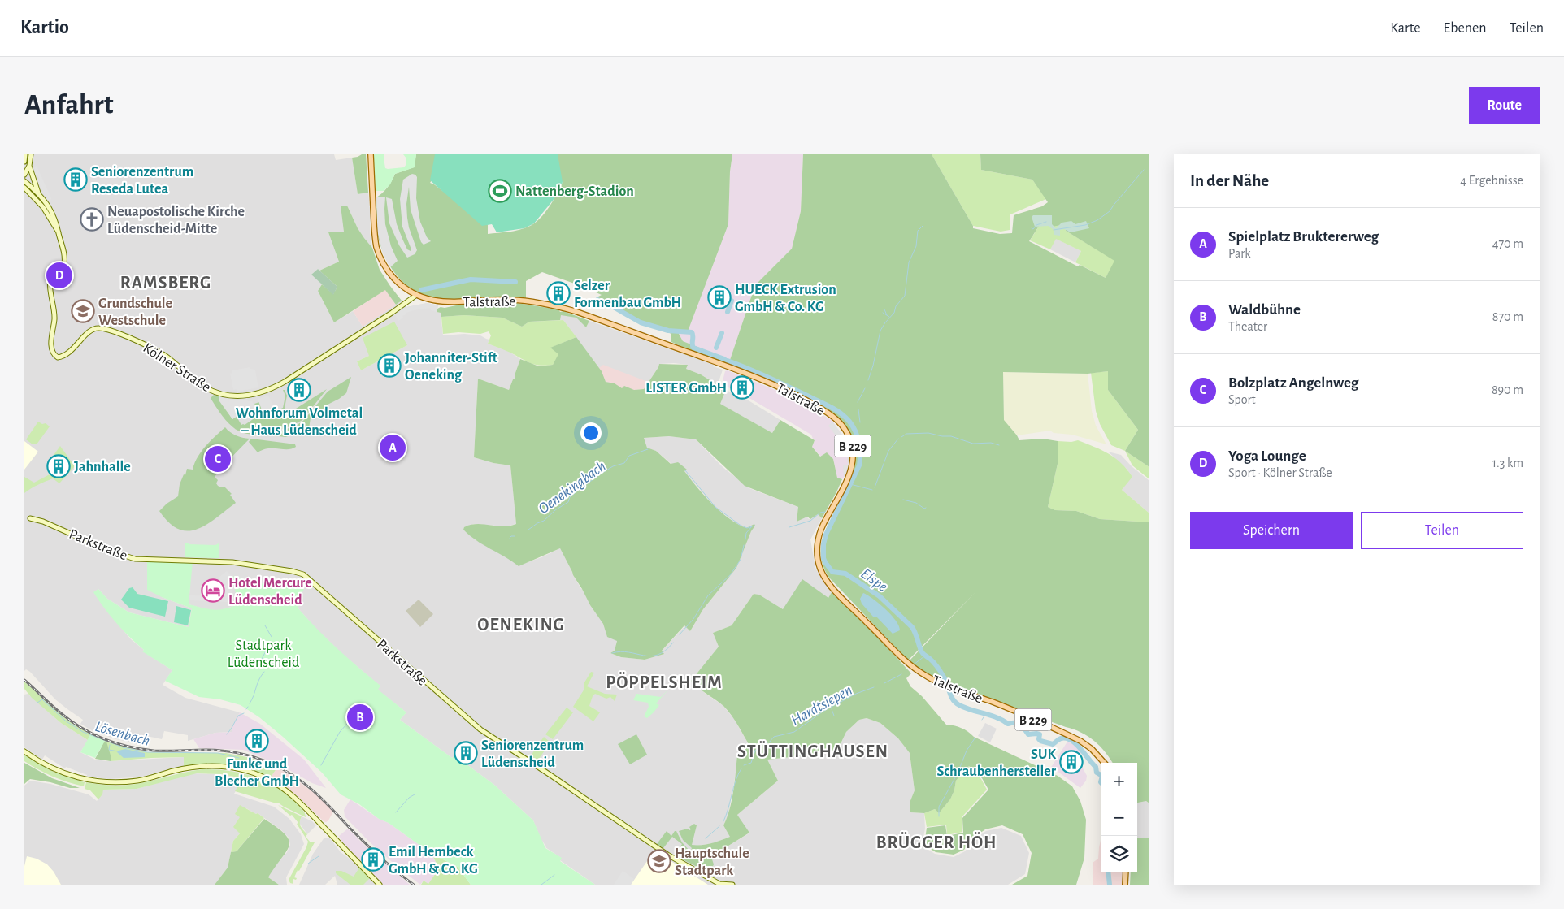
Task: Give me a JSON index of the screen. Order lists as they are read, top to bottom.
{
  "streets": {
    "main road": [
      "Talstraße",
      "Kölner Straße",
      "B 229",
      "Parkstraße"
    ]
  },
  "crossings": [
    ["Talstraße", "Kölner Straße"]
  ],
  "districts": [
    "RAMSBERG",
    "OENEKING",
    "PÖPPELSHEIM",
    "STÜTTINGHAUSEN",
    "BRÜGGER HÖH"
  ],
  "water": [
    "Oenekingbach",
    "Elspe",
    "Hardtsiepen",
    "Lösenbach"
  ],
  "parks": ["Stadtpark Lüdenscheid"],
  "places": {
    "building": [
      "Seniorenzentrum Reseda Lutea",
      "Selzer Formenbau GmbH",
      "HUECK Extrusion GmbH & Co. KG",
      "Johanniter-Stift Oeneking",
      "LISTER GmbH",
      "Wohnforum Volmetal – Haus Lüdenscheid",
      "Jahnhalle",
      "Funke und Blecher GmbH",
      "Seniorenzentrum Lüdenscheid",
      "SUK Schraubenhersteller",
      "Emil Hembeck GmbH & Co. KG"
    ],
    "sports": ["Nattenberg-Stadion"],
    "church": ["Neuapostolische Kirche Lüdenscheid-Mitte"],
    "school or university": ["Grundschule Westschule", "Hauptschule Stadtpark"],
    "hotel": ["Hotel Mercure Lüdenscheid"]
  },
  "page": {
    "header": "Kartio",
    "nav": ["Karte", "Ebenen", "Teilen"],
    "buttons": [
      "Route",
      ["Speichern", "Teilen"]
    ],
    "title": "Anfahrt",
    "heading": ["In der Nähe", "4 Ergebnisse"],
    "list": [
      {
        "mark": "A",
        "name": "Spielplatz Bruktererweg",
        "note": "Park",
        "value": "470 m"
      },
      {
        "mark": "B",
        "name": "Waldbühne",
        "note": "Theater",
        "value": "870 m"
      },
      {
        "mark": "C",
        "name": "Bolzplatz Angelnweg",
        "note": "Sport",
        "value": "890 m"
      },
      {
        "mark": "D",
        "name": "Yoga Lounge",
        "note": "Sport · Kölner Straße",
        "value": "1.3 km"
      }
    ],
    "pins": [
      "D",
      "A",
      "C",
      "B"
    ],
    "map_buttons": ["+", "−"]
  }
}
